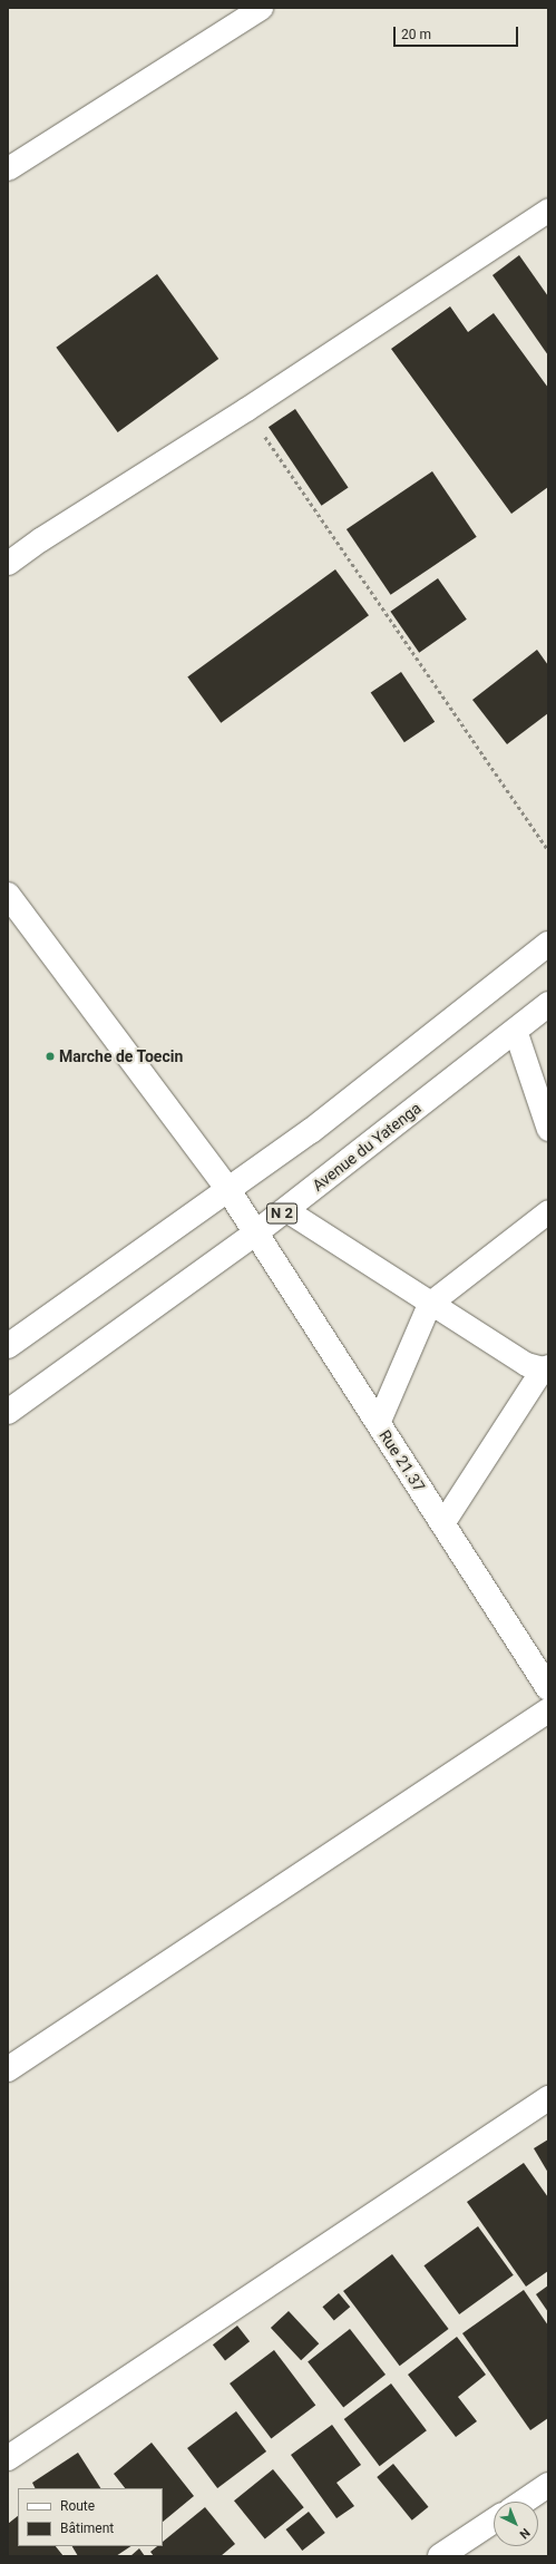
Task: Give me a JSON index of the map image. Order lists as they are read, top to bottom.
{
  "streets": {
    "street": ["Avenue du Yatenga", "N 2", "Rue 21.37"]
  },
  "crossings": [
    ["Avenue du Yatenga", "Rue 21.37"]
  ],
  "places": ["Marche de Toecin"],
  "legend": ["Route", "Bâtiment"],
  "scale_bar": "20 m",
  "north": "bottom right"
}
